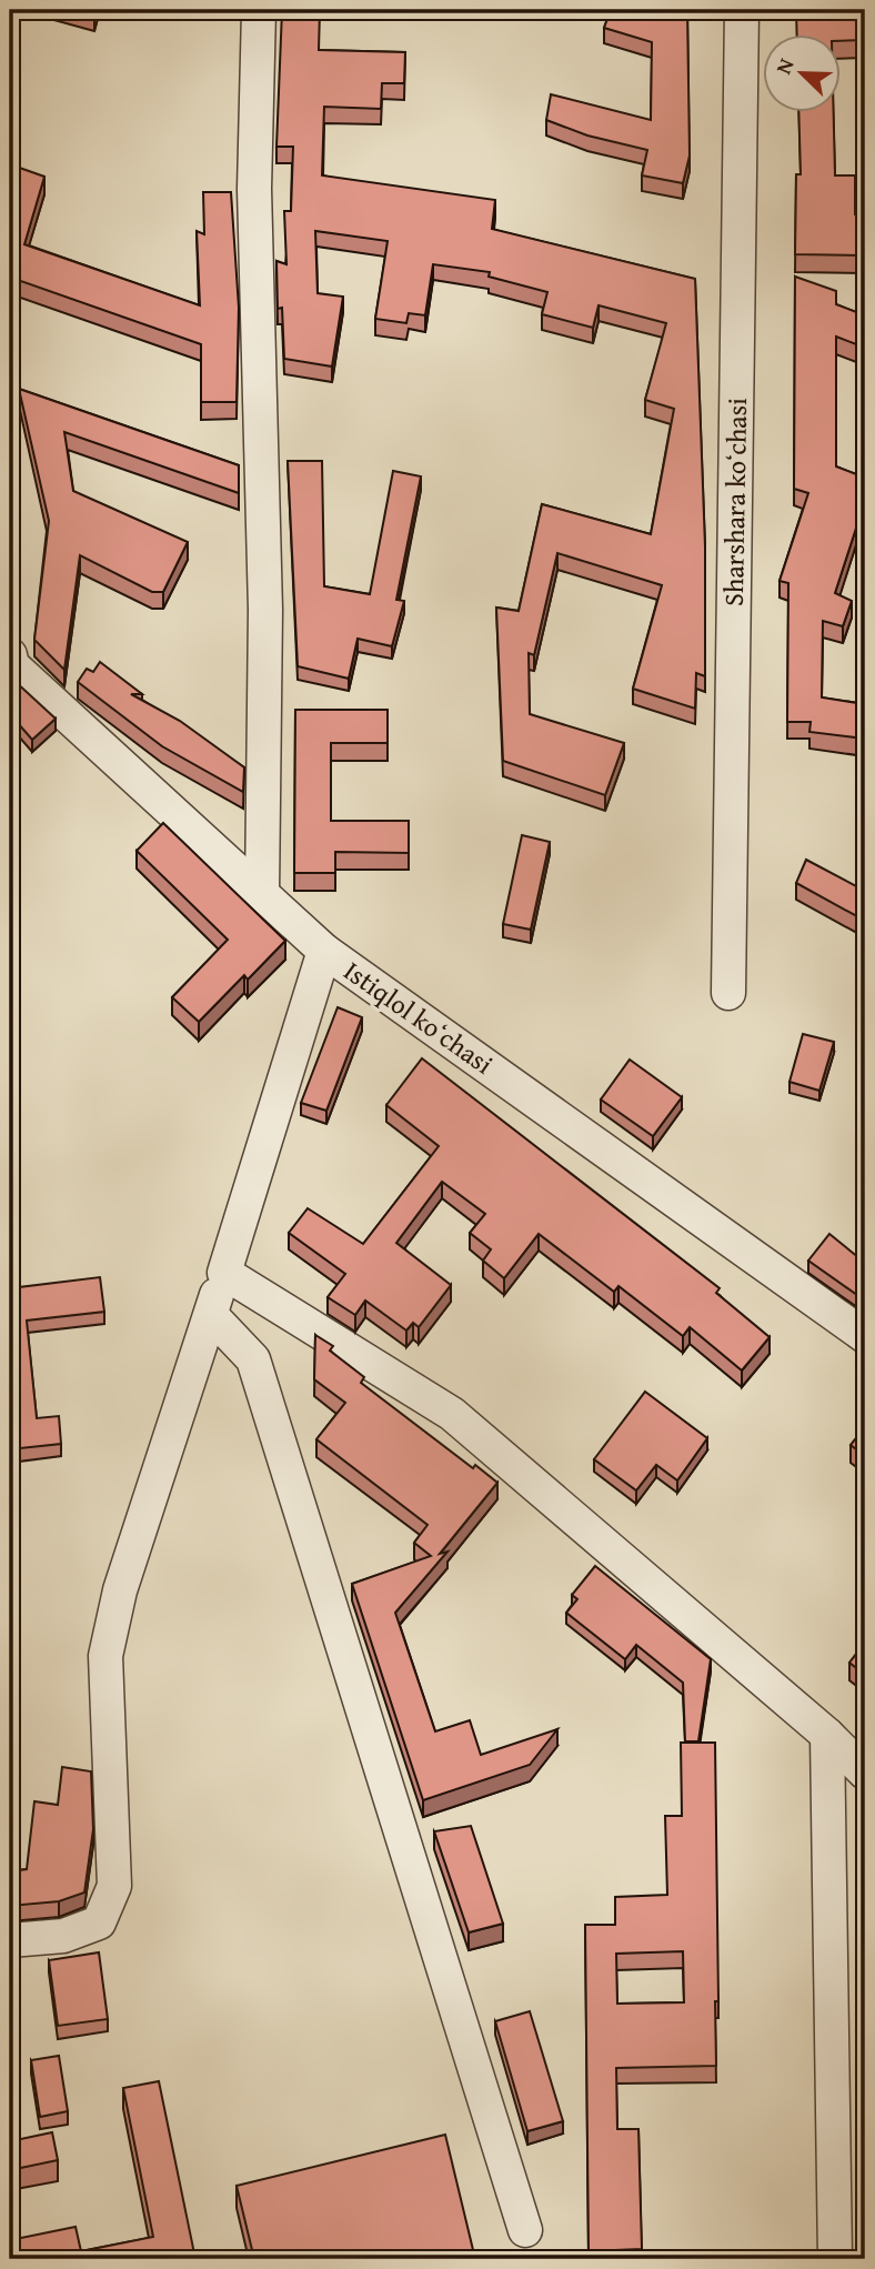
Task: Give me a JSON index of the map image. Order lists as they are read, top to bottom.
{
  "streets": {
    "street": ["Sharshara koʻchasi", "Istiqlol koʻchasi"]
  },
  "north": "top left"
}
